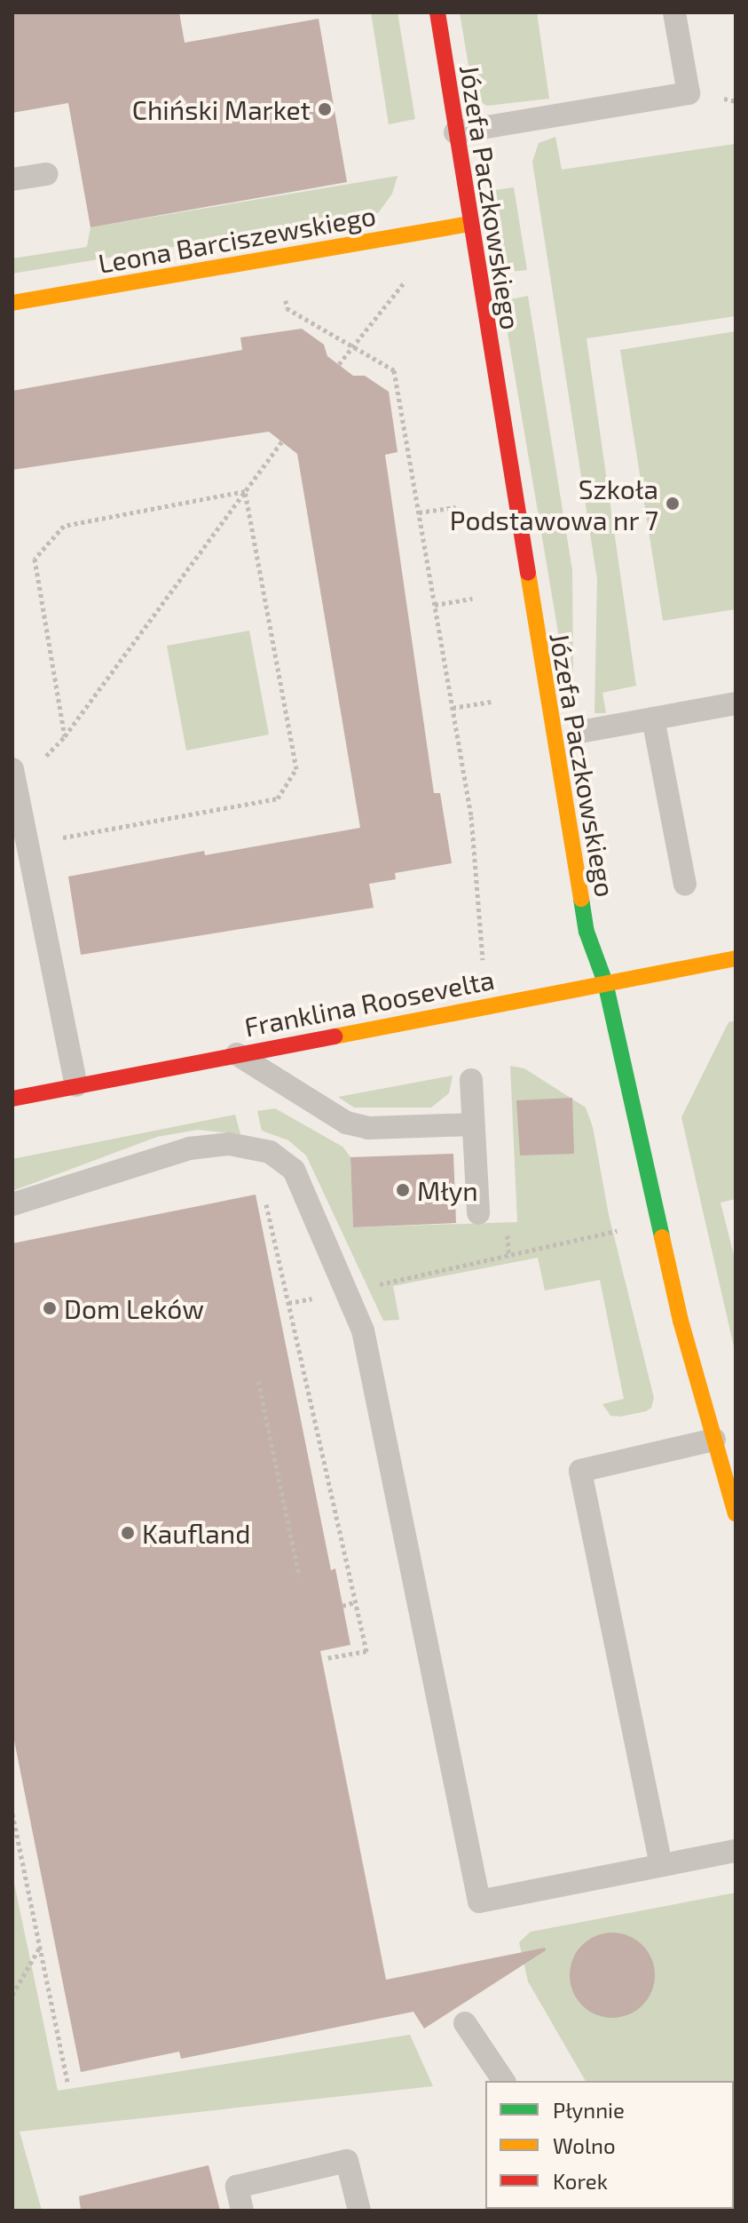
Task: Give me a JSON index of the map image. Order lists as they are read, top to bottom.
{
  "streets": {
    "street": ["Józefa Paczkowskiego", "Leona Barciszewskiego", "Franklina Roosevelta"]
  },
  "crossings": [
    ["Józefa Paczkowskiego", "Leona Barciszewskiego"],
    ["Józefa Paczkowskiego", "Franklina Roosevelta"]
  ],
  "places": [
    "Chiński Market",
    "Szkoła Podstawowa nr 7",
    "Młyn",
    "Dom Leków",
    "Kaufland"
  ],
  "legend": ["Płynnie", "Wolno", "Korek"]
}
